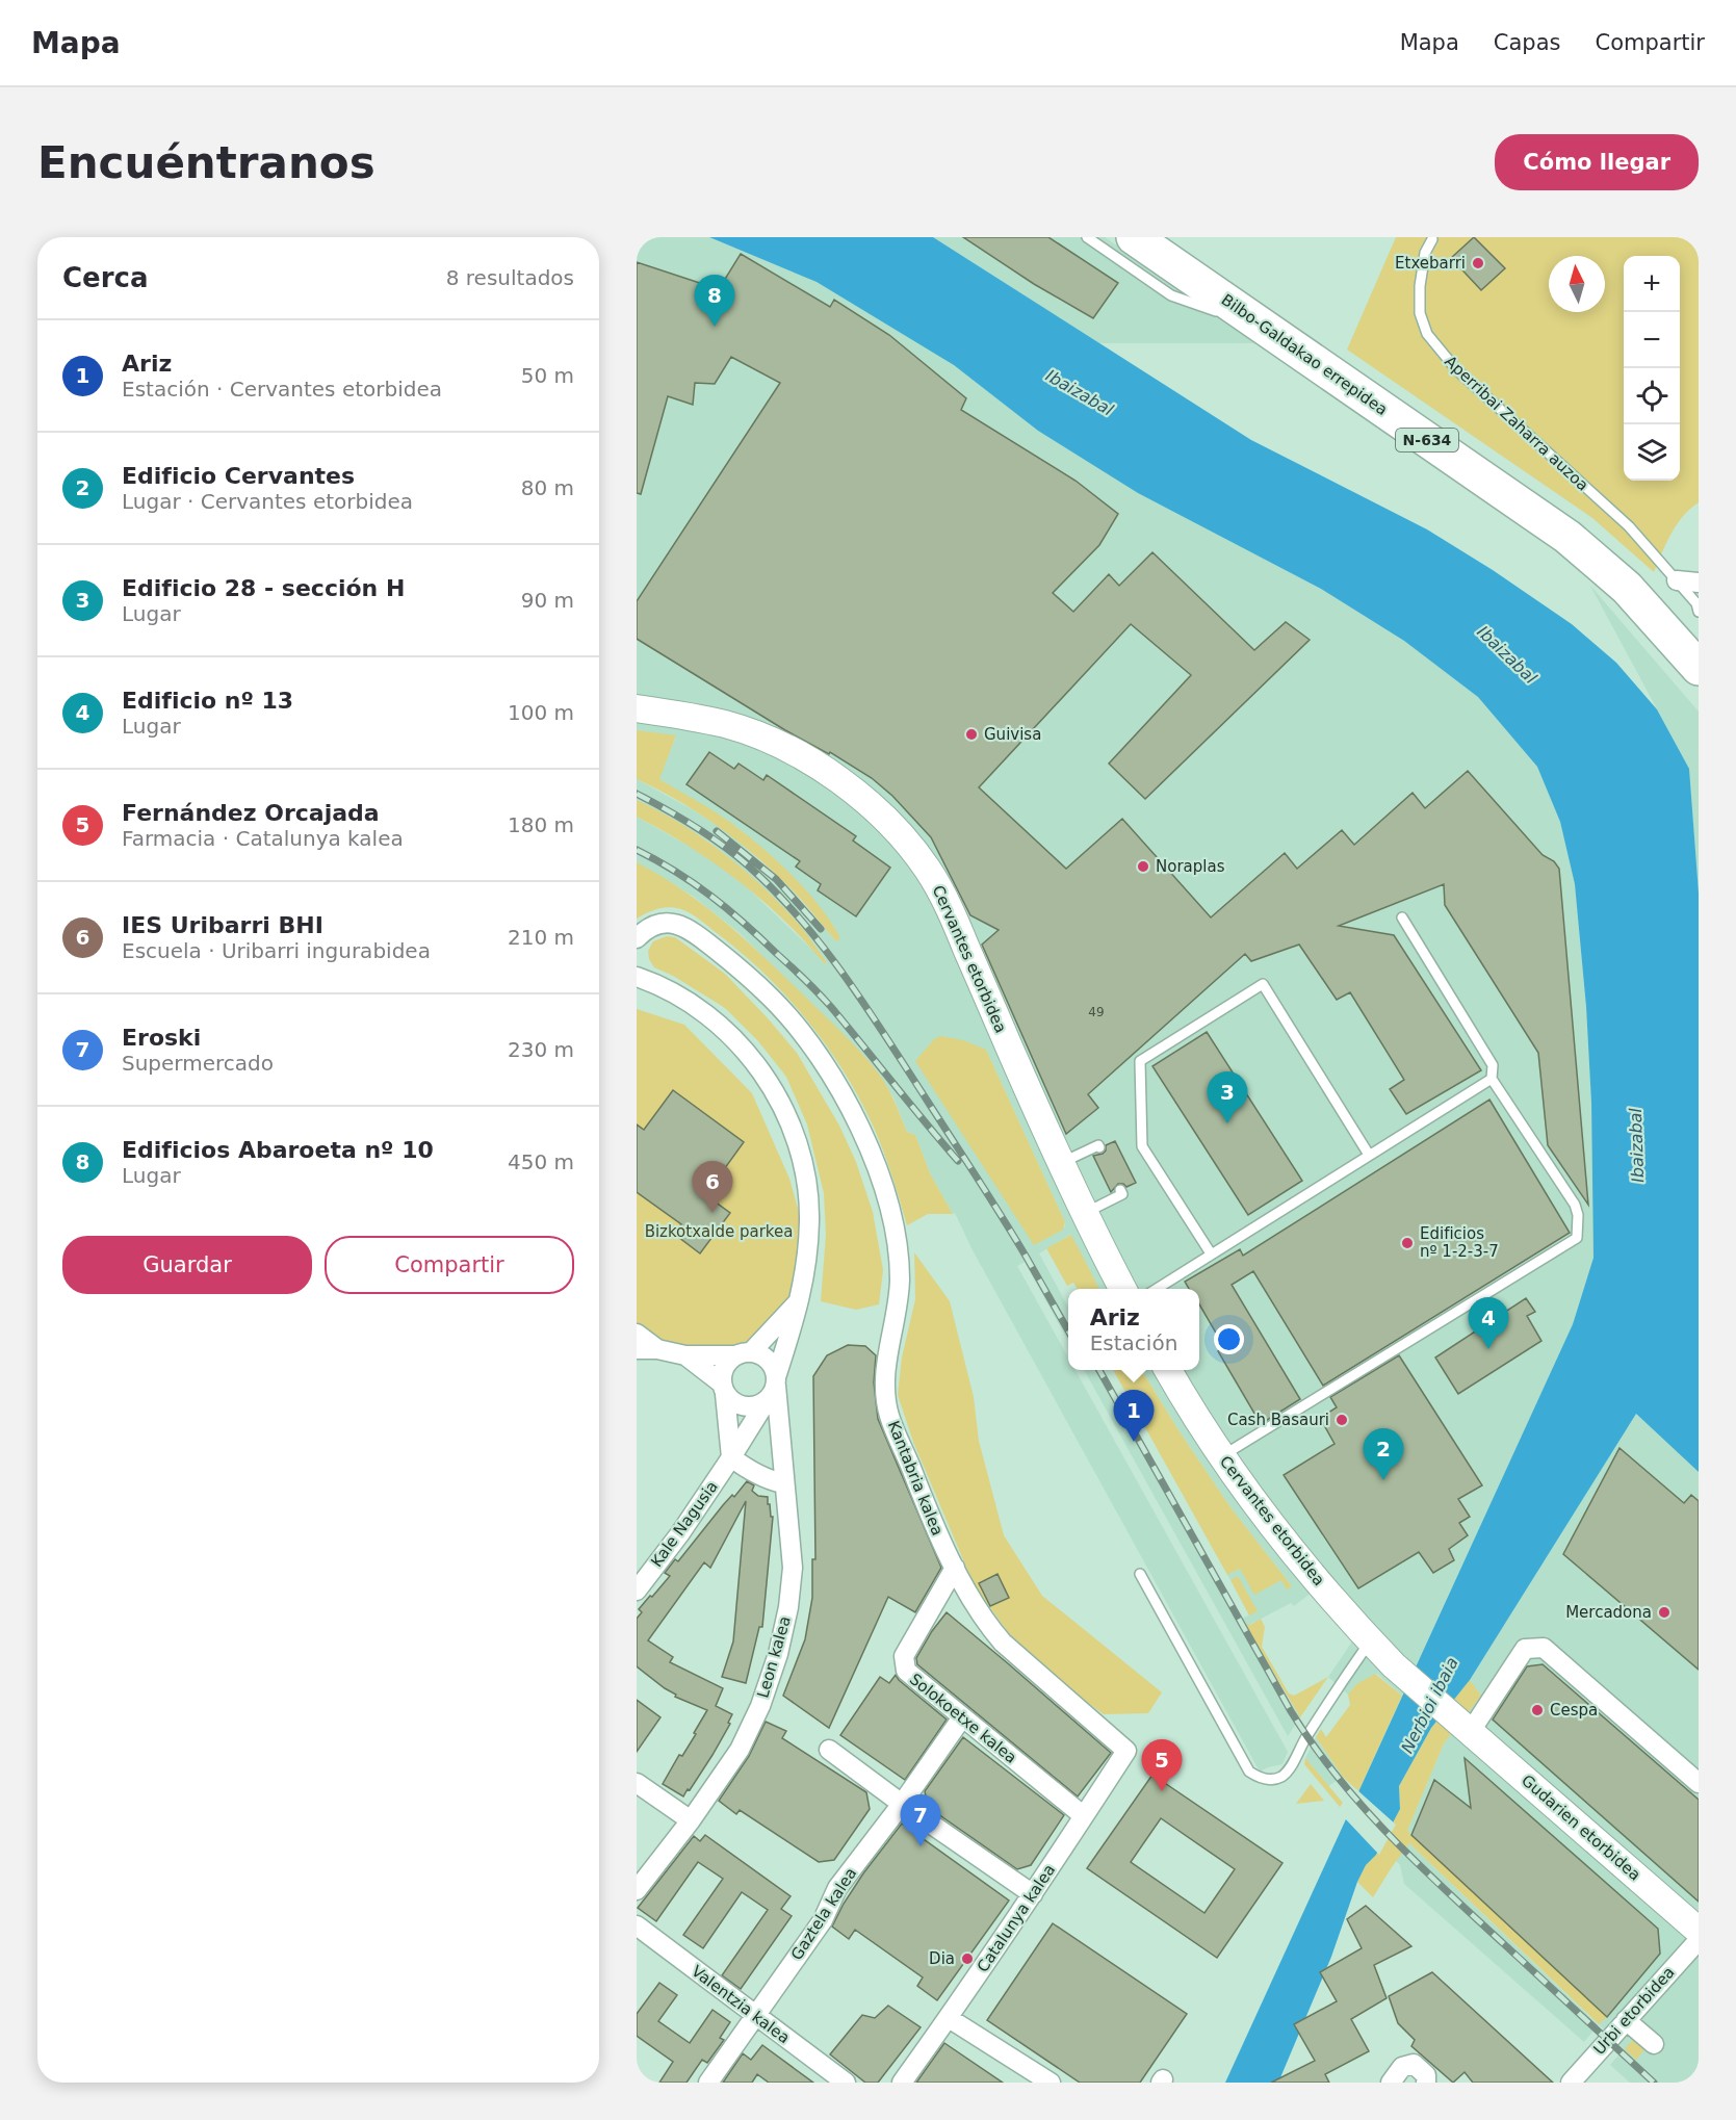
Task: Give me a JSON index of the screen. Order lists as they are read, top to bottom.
{
  "streets": {
    "highway": ["Bilbo-Galdakao errepidea", "N-634"],
    "street": [
      "Cervantes etorbidea",
      "Kantabria kalea",
      "Kale Nagusia",
      "Leon kalea",
      "Solokoetxe kalea",
      "Gudarien etorbidea",
      "Gaztela kalea",
      "Catalunya kalea",
      "Valentzia kalea",
      "Urbi etorbidea"
    ],
    "lane": ["Aperribai Zaharra auzoa"]
  },
  "crossings": [
    ["Cervantes etorbidea", "Gudarien etorbidea"],
    ["Kantabria kalea", "Solokoetxe kalea"],
    ["Kantabria kalea", "Catalunya kalea"],
    ["Kale Nagusia", "Leon kalea"],
    ["Solokoetxe kalea", "Gaztela kalea"],
    ["Solokoetxe kalea", "Catalunya kalea"],
    ["Gaztela kalea", "Valentzia kalea"]
  ],
  "water": ["Ibaizabal", "Nerbioi ibaia"],
  "parks": ["Bizkotxalde parkea"],
  "places": [
    "Etxebarri",
    "Guivisa",
    "Noraplas",
    "Edificios nº 1-2-3-7",
    "Cash Basauri",
    "Mercadona",
    "Cespa",
    "Dia"
  ],
  "house_numbers": ["49"],
  "north": "top",
  "page": {
    "header": "Mapa",
    "nav": ["Mapa", "Capas", "Compartir"],
    "buttons": [
      "Cómo llegar",
      ["Guardar", "Compartir"]
    ],
    "title": "Encuéntranos",
    "heading": ["Cerca", "8 resultados"],
    "map_buttons": ["+", "−"],
    "pins": [
      "8",
      "3",
      "6",
      "4",
      "1",
      "2",
      "5",
      "7"
    ],
    "list": [
      {
        "mark": "1",
        "name": "Ariz",
        "note": "Estación · Cervantes etorbidea",
        "value": "50 m"
      },
      {
        "mark": "2",
        "name": "Edificio Cervantes",
        "note": "Lugar · Cervantes etorbidea",
        "value": "80 m"
      },
      {
        "mark": "3",
        "name": "Edificio 28 - sección H",
        "note": "Lugar",
        "value": "90 m"
      },
      {
        "mark": "4",
        "name": "Edificio nº 13",
        "note": "Lugar",
        "value": "100 m"
      },
      {
        "mark": "5",
        "name": "Fernández Orcajada",
        "note": "Farmacia · Catalunya kalea",
        "value": "180 m"
      },
      {
        "mark": "6",
        "name": "IES Uribarri BHI",
        "note": "Escuela · Uribarri ingurabidea",
        "value": "210 m"
      },
      {
        "mark": "7",
        "name": "Eroski",
        "note": "Supermercado",
        "value": "230 m"
      },
      {
        "mark": "8",
        "name": "Edificios Abaroeta nº 10",
        "note": "Lugar",
        "value": "450 m"
      }
    ],
    "popup": ["Ariz", "Estación"]
  }
}
